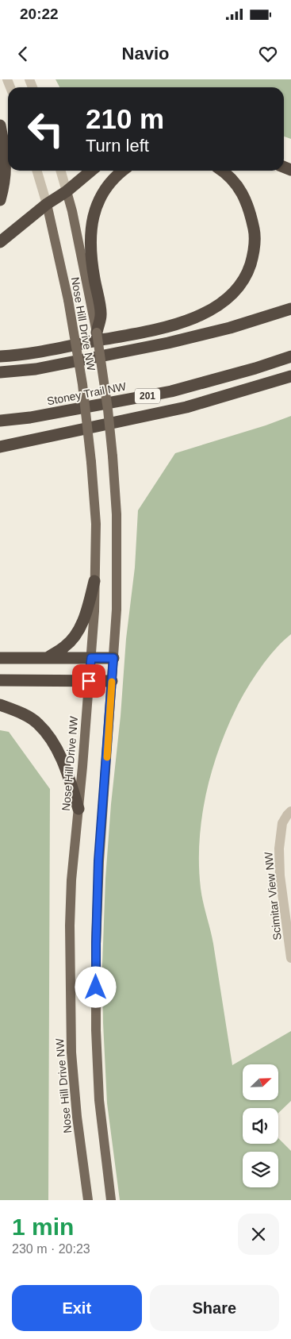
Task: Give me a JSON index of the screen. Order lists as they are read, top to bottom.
{
  "streets": {
    "highway": ["Stoney Trail NW", "201"],
    "main road": ["Nose Hill Drive NW"],
    "street": ["Scimitar View NW"]
  },
  "north": "top right",
  "page": {
    "status": "20:22",
    "header": "Navio",
    "turn": ["210 m", "Turn left"],
    "heading": ["1 min", "230 m · 20:23"],
    "buttons": ["Exit", "Share"]
  }
}
